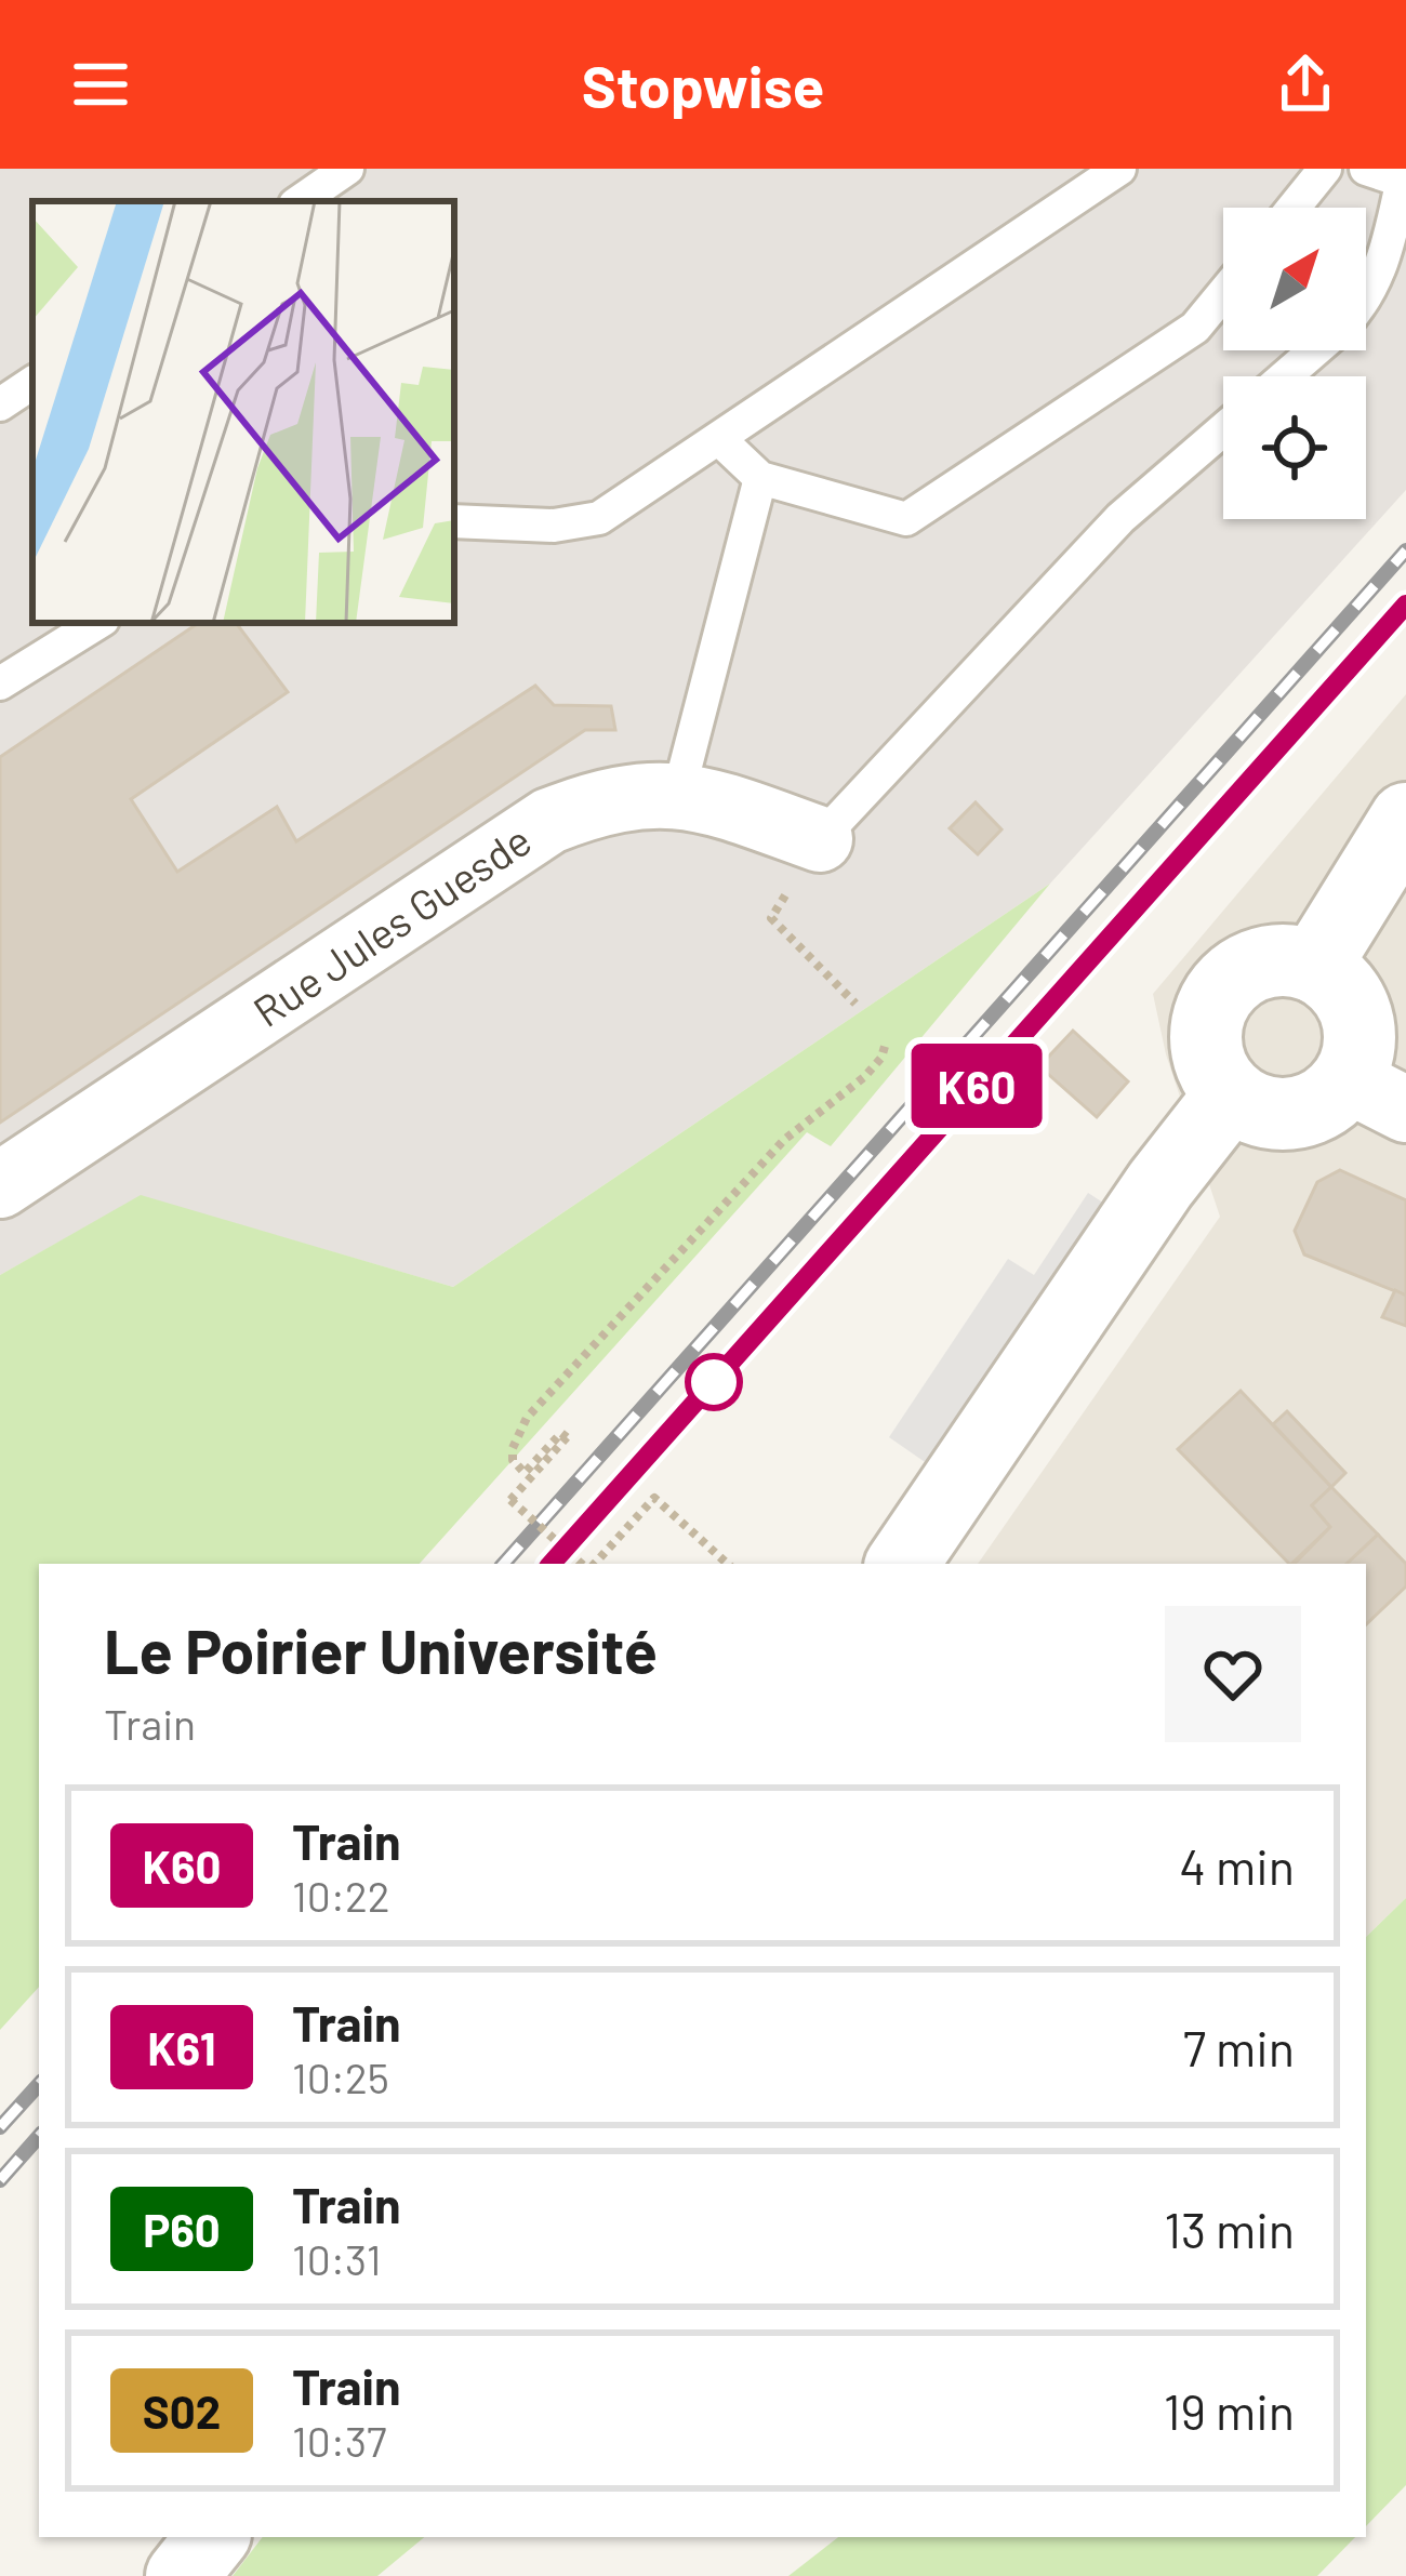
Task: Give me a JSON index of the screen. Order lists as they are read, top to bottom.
{
  "streets": {
    "street": ["Rue Jules Guesde"]
  },
  "north": "top right",
  "page": {
    "header": "Stopwise",
    "on_map": "K60",
    "heading": ["Le Poirier Université", "Train"],
    "list": [
      {
        "mark": "K60",
        "name": "Train",
        "note": "10:22",
        "value": "4 min"
      },
      {
        "mark": "K61",
        "name": "Train",
        "note": "10:25",
        "value": "7 min"
      },
      {
        "mark": "P60",
        "name": "Train",
        "note": "10:31",
        "value": "13 min"
      },
      {
        "mark": "S02",
        "name": "Train",
        "note": "10:37",
        "value": "19 min"
      }
    ]
  }
}
